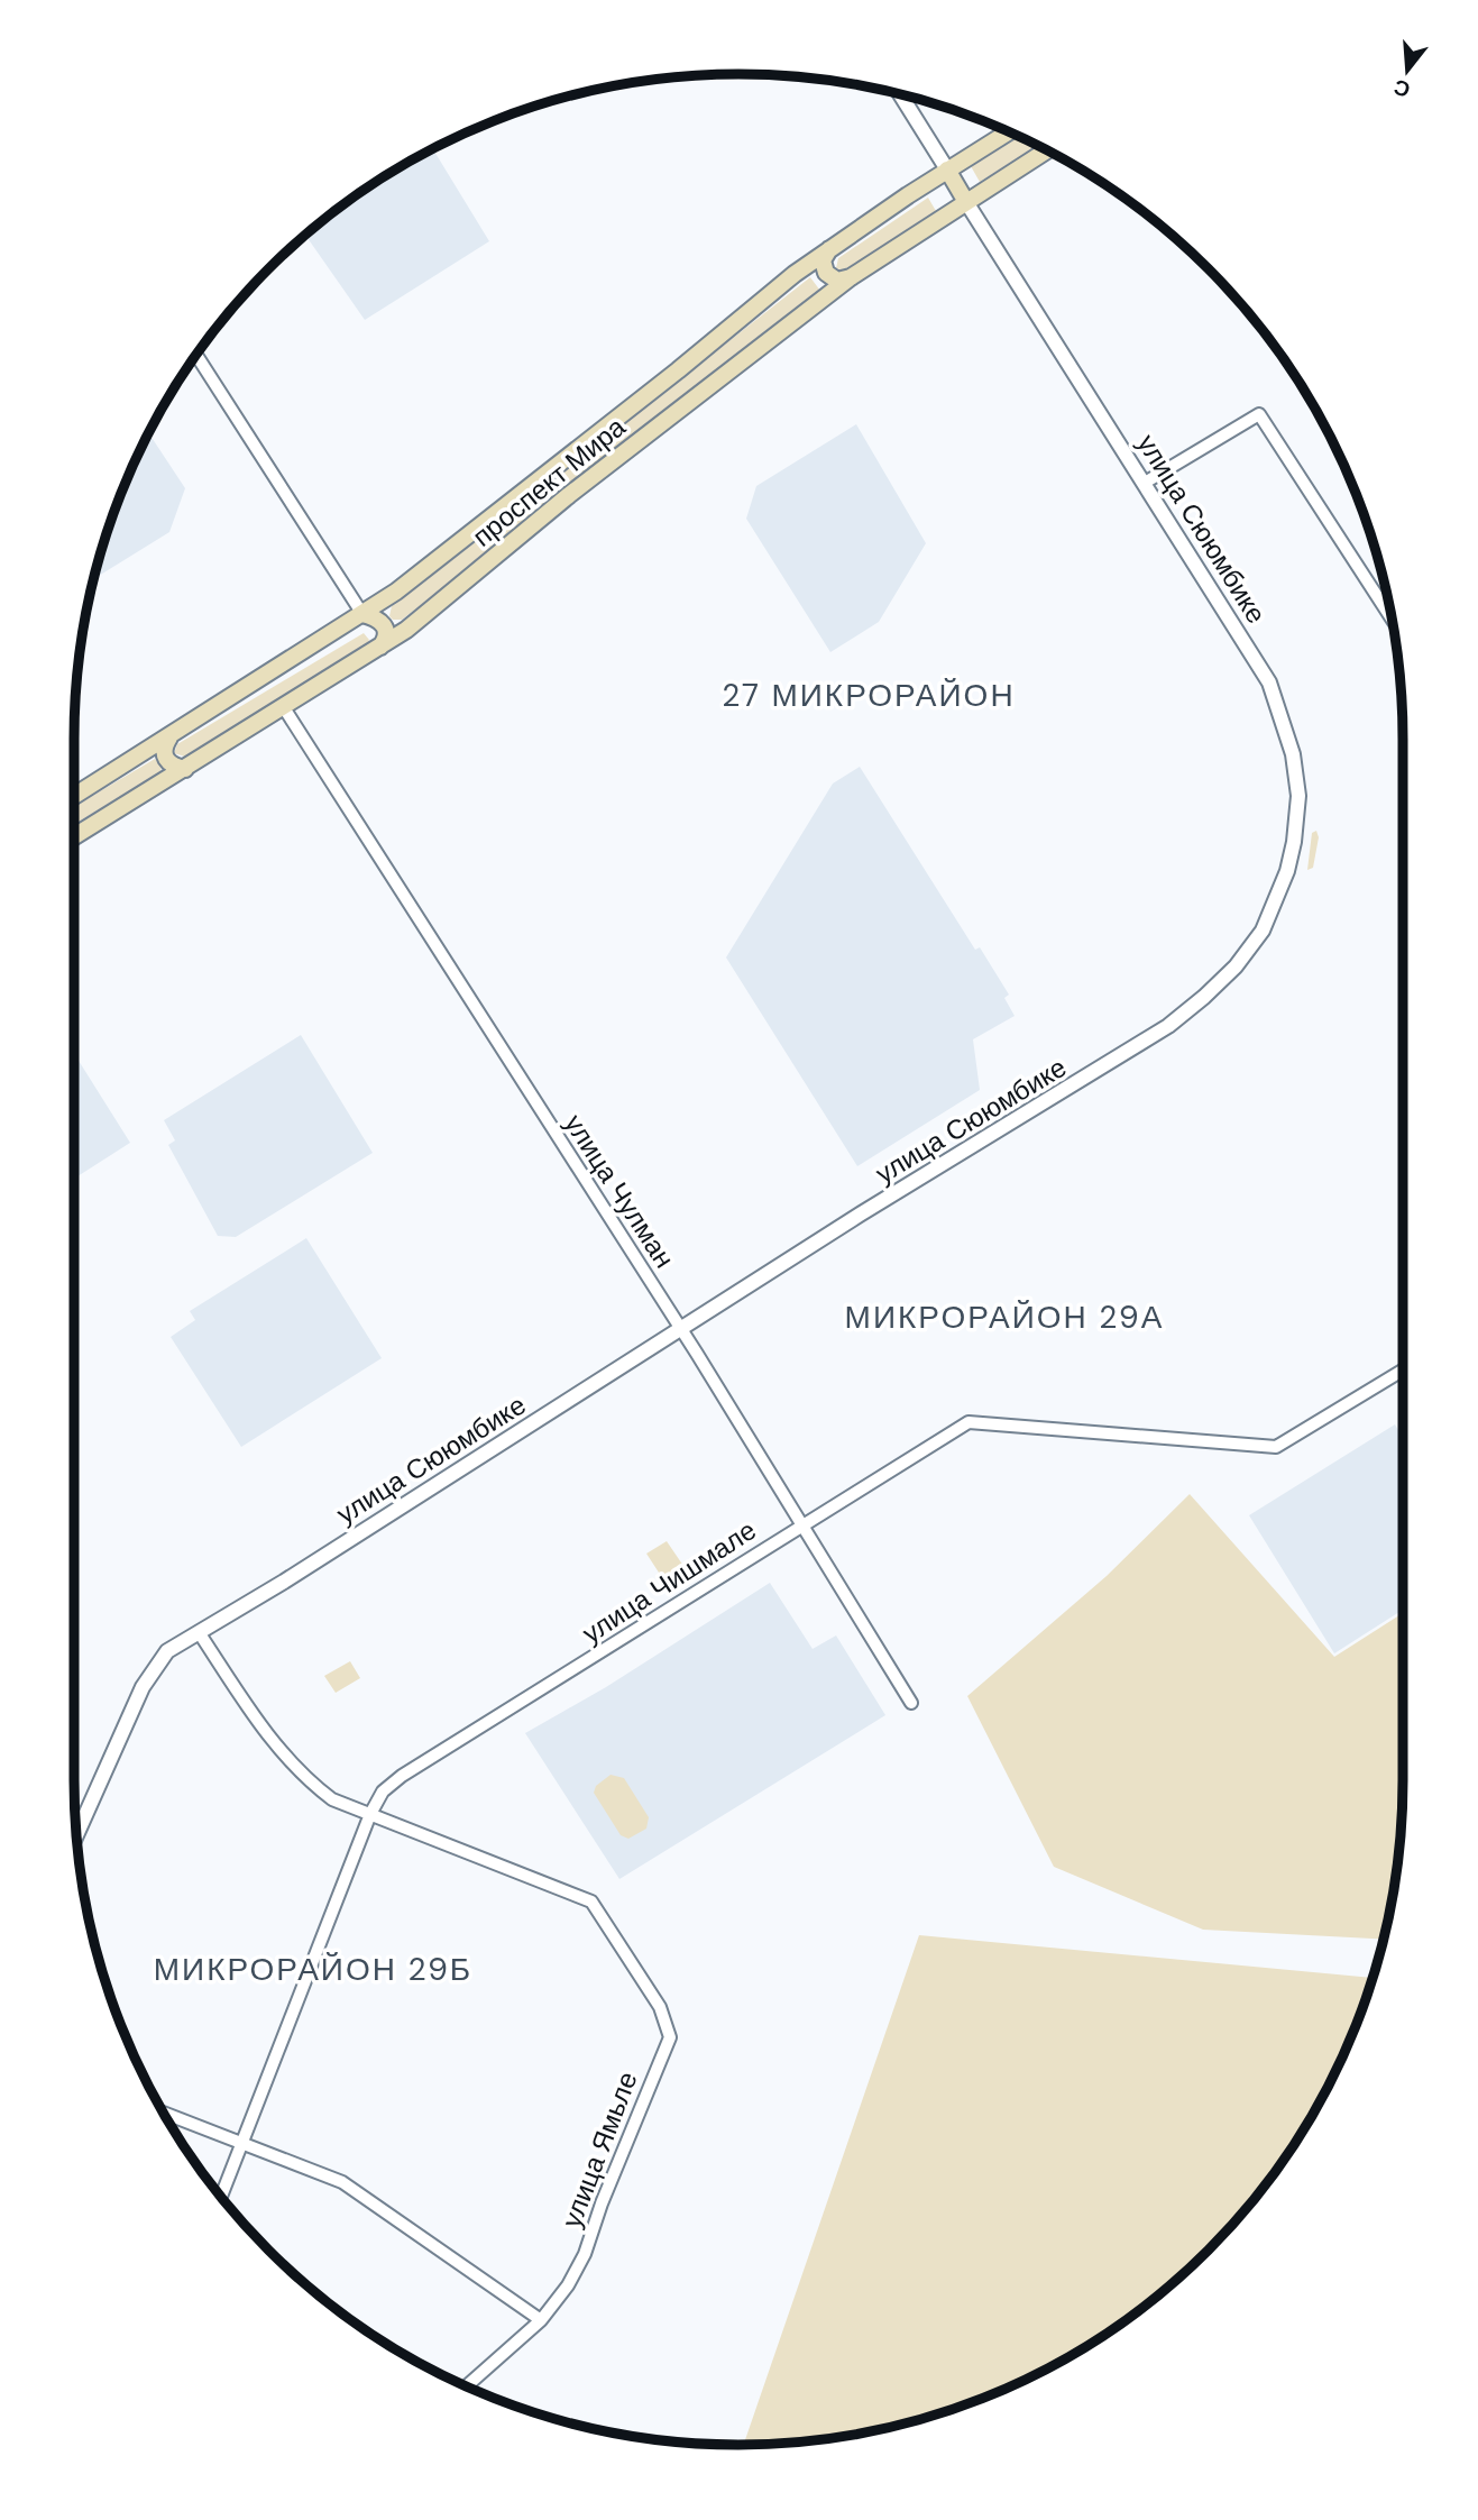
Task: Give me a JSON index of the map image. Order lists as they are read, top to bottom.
{
  "streets": {
    "main road": ["проспект Мира"],
    "street": [
      "улица Сююмбике",
      "улица Чулман",
      "улица Чишмале",
      "улица Ямьле"
    ]
  },
  "crossings": [
    ["проспект Мира", "улица Сююмбике"],
    ["проспект Мира", "улица Чулман"],
    ["улица Сююмбике", "улица Чулман"],
    ["улица Чулман", "улица Чишмале"],
    ["улица Чишмале", "улица Ямьле"]
  ],
  "districts": ["27 МИКРОРАЙОН", "МИКРОРАЙОН 29А", "МИКРОРАЙОН 29Б"],
  "north": "bottom"
}
